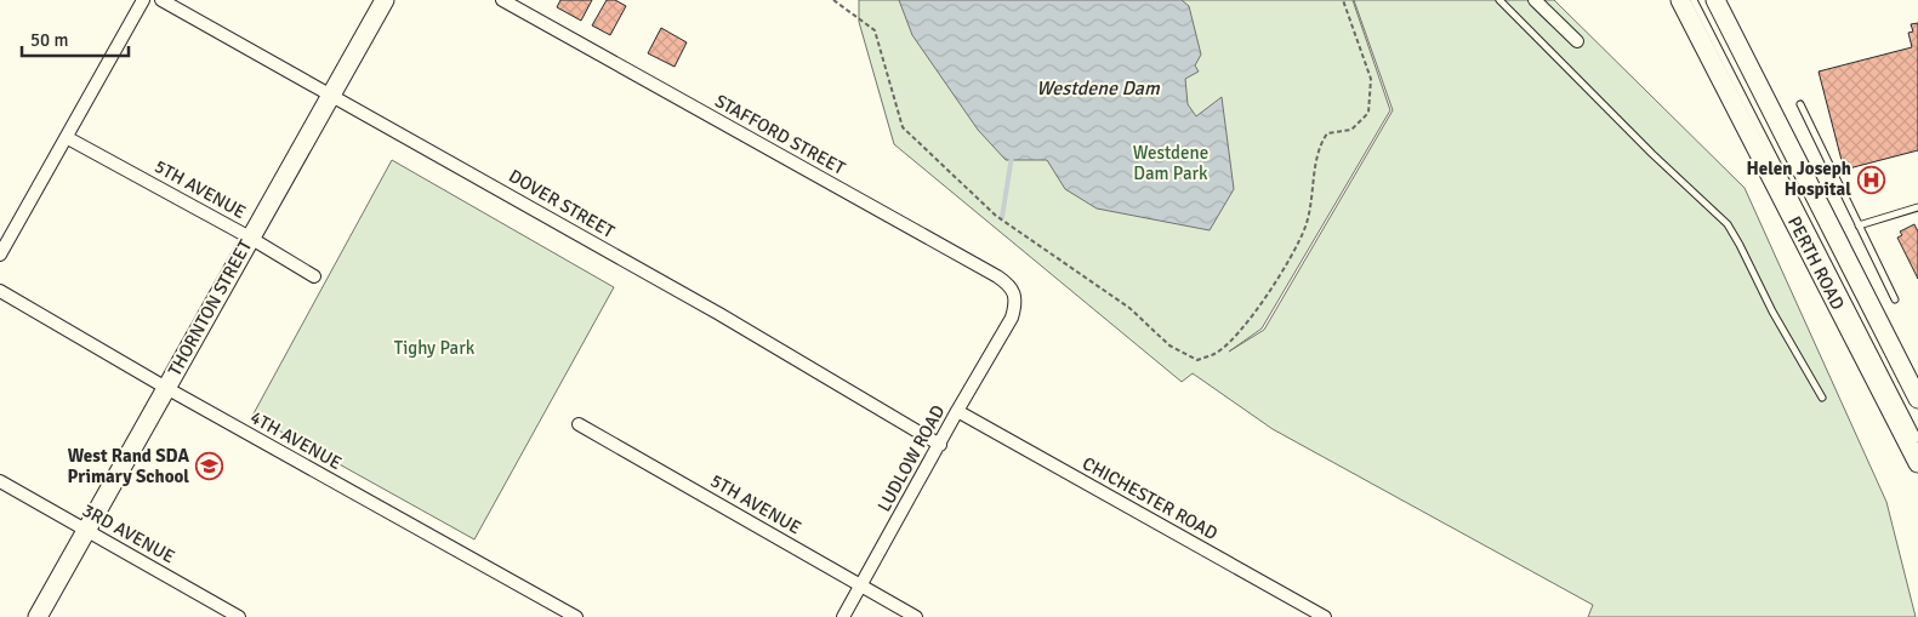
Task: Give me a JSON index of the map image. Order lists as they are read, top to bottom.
{
  "streets": {
    "main road": ["PERTH ROAD", "THORNTON STREET"],
    "street": [
      "STAFFORD STREET",
      "5TH AVENUE",
      "DOVER STREET",
      "4TH AVENUE",
      "LUDLOW ROAD",
      "CHICHESTER ROAD",
      "3RD AVENUE"
    ]
  },
  "crossings": [
    ["STAFFORD STREET", "LUDLOW ROAD"],
    ["5TH AVENUE", "THORNTON STREET"],
    ["5TH AVENUE", "LUDLOW ROAD"],
    ["DOVER STREET", "THORNTON STREET"],
    ["DOVER STREET", "LUDLOW ROAD"],
    ["THORNTON STREET", "4TH AVENUE"],
    ["THORNTON STREET", "3RD AVENUE"],
    ["LUDLOW ROAD", "CHICHESTER ROAD"]
  ],
  "water": ["Westdene Dam"],
  "parks": ["Westdene Dam Park", "Tighy Park"],
  "places": {
    "hospital": ["Helen Joseph Hospital"],
    "school or university": ["West Rand SDA Primary School"]
  },
  "scale_bar": "50 m"
}
